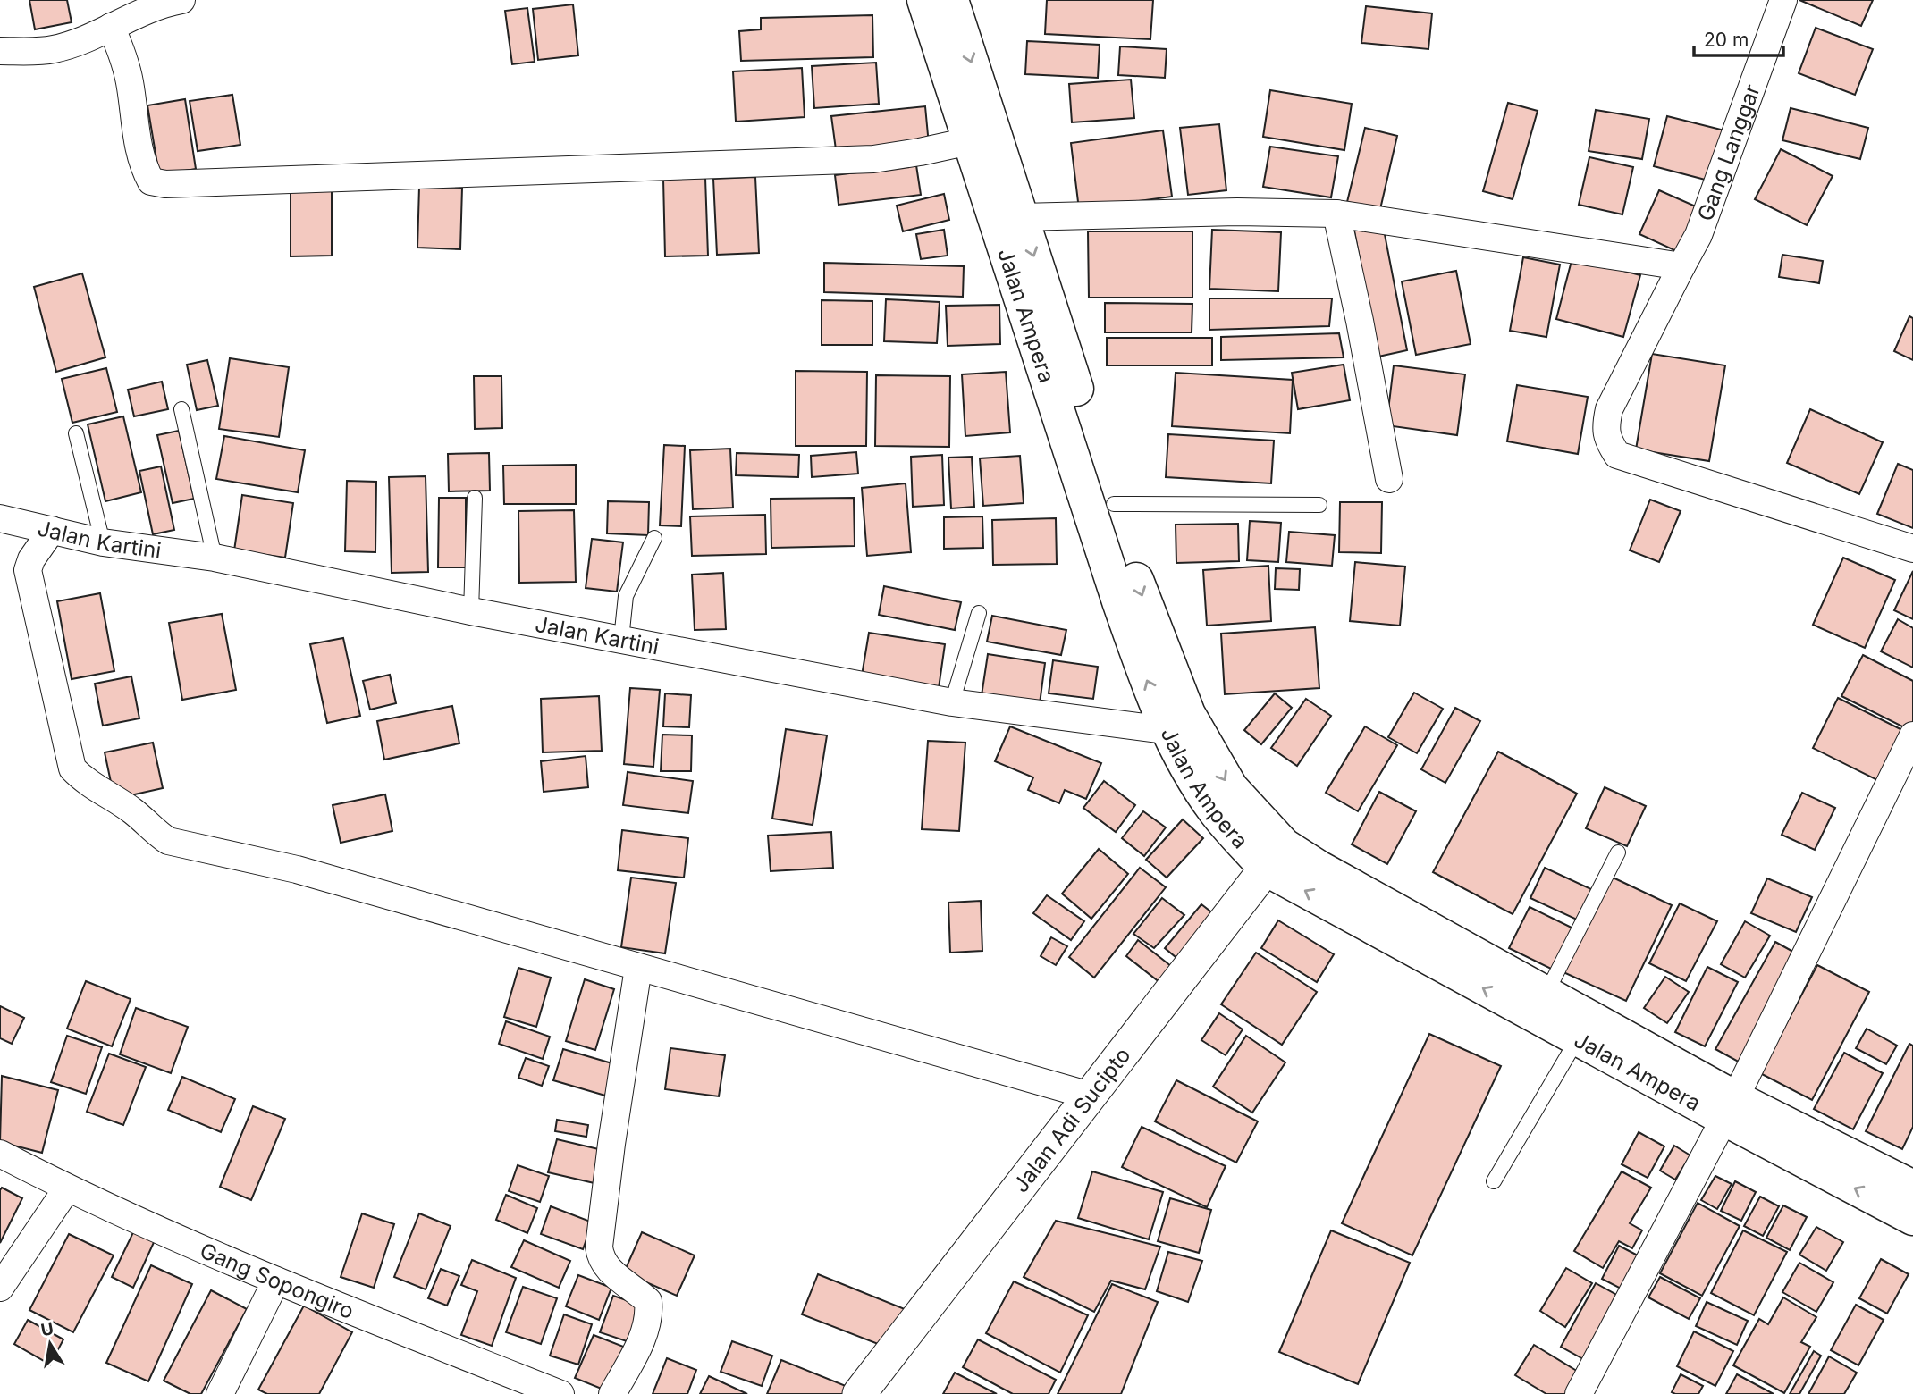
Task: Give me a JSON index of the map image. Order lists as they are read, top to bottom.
{
  "streets": {
    "main road": ["Jalan Ampera"],
    "street": [
      "Gang Langgar",
      "Jalan Kartini",
      "Jalan Adi Sucipto",
      "Gang Sopongiro"
    ]
  },
  "crossings": [
    ["Jalan Ampera", "Jalan Kartini"],
    ["Jalan Ampera", "Jalan Adi Sucipto"]
  ],
  "scale_bar": "20 m",
  "north": "top"
}
